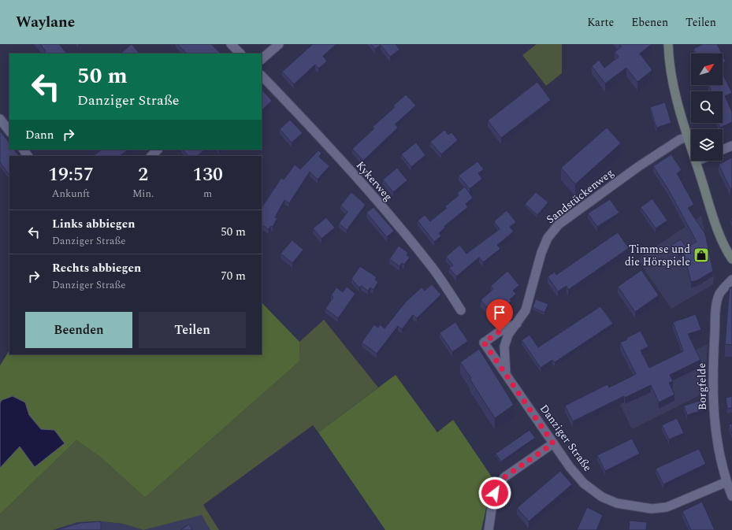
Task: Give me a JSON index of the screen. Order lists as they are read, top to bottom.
{
  "streets": {
    "street": [
      "Kykerweg",
      "Sandstückenweg",
      "Borgfelde",
      "Danziger Straße"
    ]
  },
  "crossings": [
    ["Sandstückenweg", "Danziger Straße"],
    ["Borgfelde", "Danziger Straße"]
  ],
  "places": {
    "shop": ["Timmse und die Hörspiele"]
  },
  "north": "top right",
  "page": {
    "header": "Waylane",
    "nav": ["Karte", "Ebenen", "Teilen"],
    "turn": ["50 m", "Danziger Straße"],
    "then": "Dann",
    "eta": [
      "19:57",
      "Ankunft",
      "2",
      "Min.",
      "130",
      "m"
    ],
    "list": [
      {
        "name": "Links abbiegen",
        "note": "Danziger Straße",
        "value": "50 m"
      },
      {
        "name": "Rechts abbiegen",
        "note": "Danziger Straße",
        "value": "70 m"
      }
    ],
    "buttons": ["Beenden", "Teilen"]
  }
}
